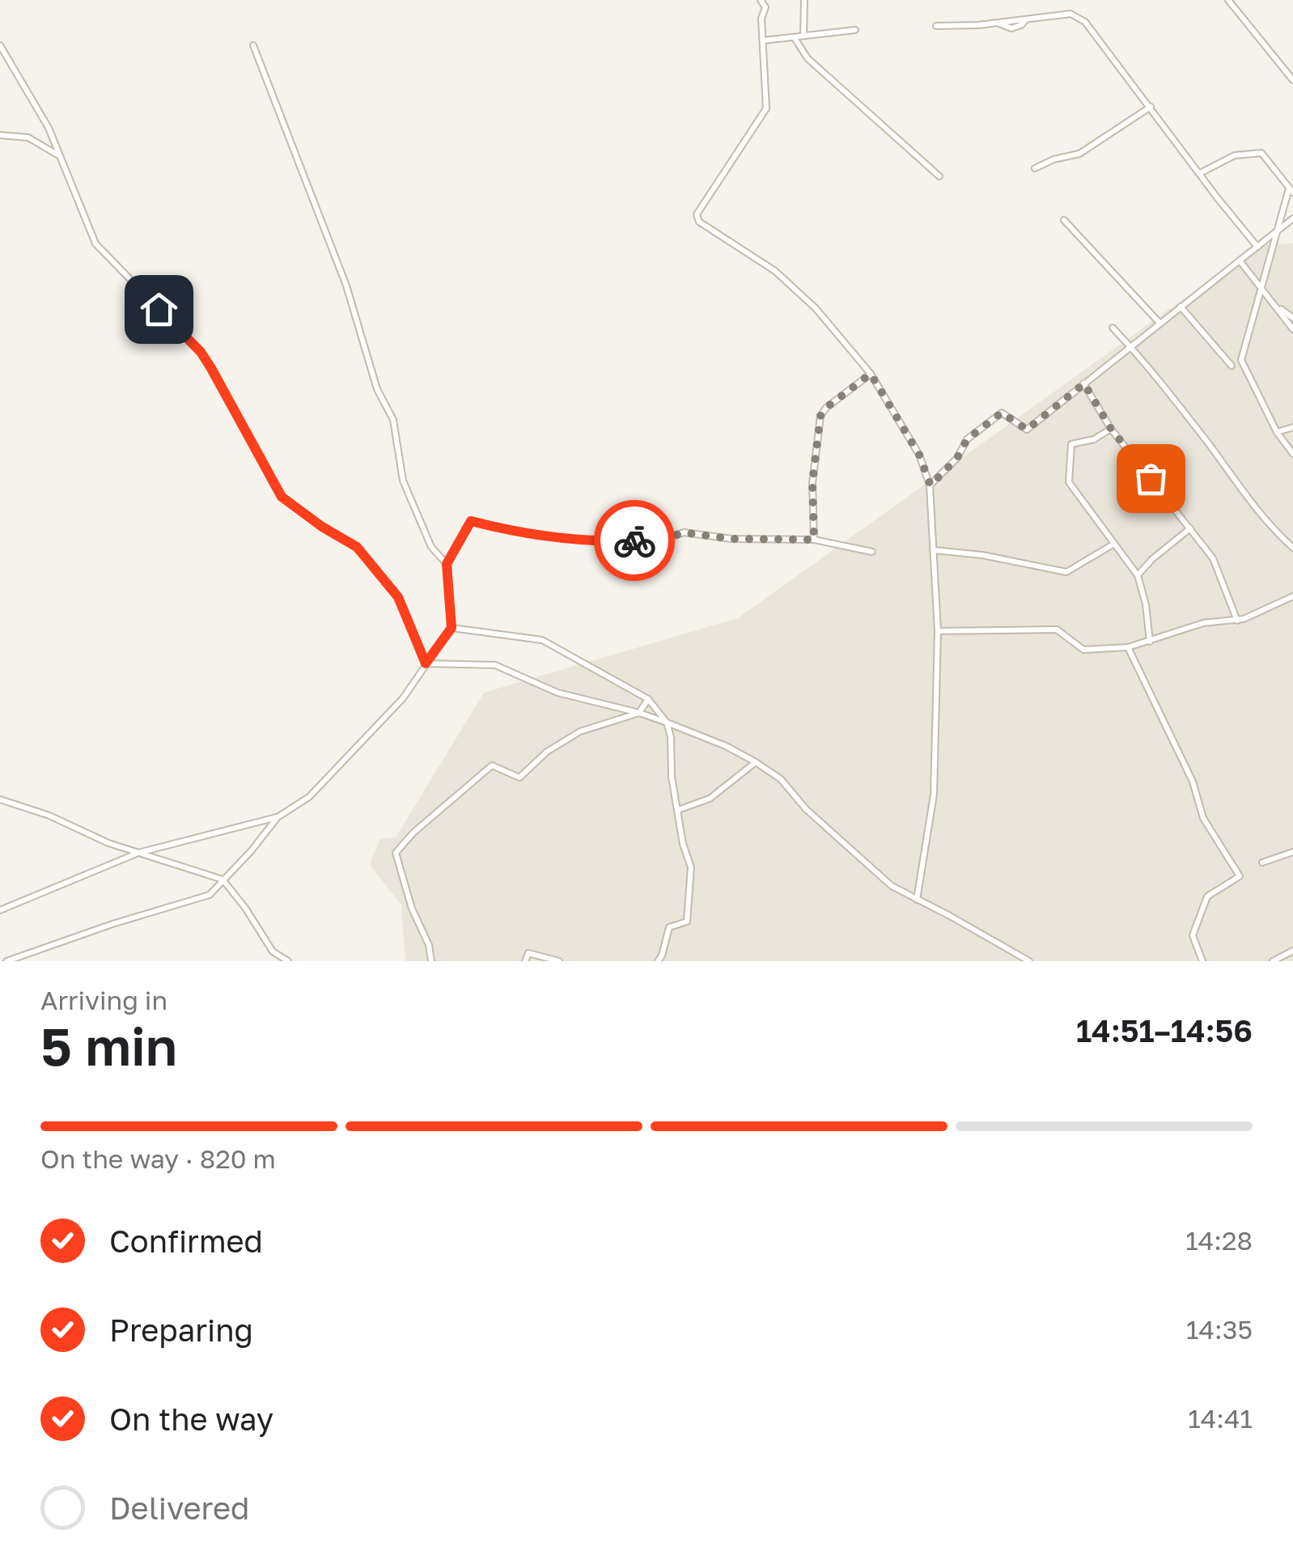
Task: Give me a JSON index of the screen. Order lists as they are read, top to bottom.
{
  "page": {
    "heading": ["5 min", "Arriving in", "14:51–14:56"],
    "bar": "On the way · 820 m",
    "list": [
      ["Confirmed", "14:28"],
      ["Preparing", "14:35"],
      ["On the way", "14:41"],
      "Delivered"
    ]
  }
}
